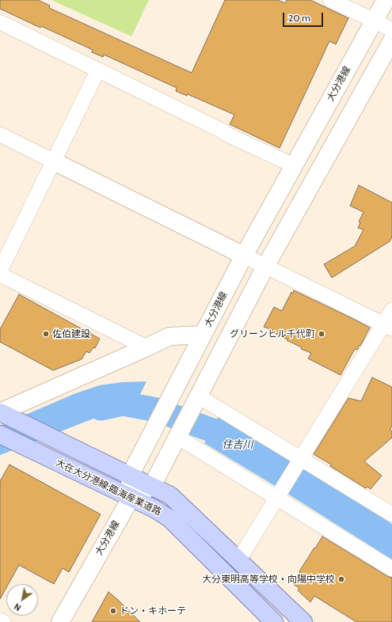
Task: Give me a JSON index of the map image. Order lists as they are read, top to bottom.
{
  "streets": {
    "main road": ["大分港線", "大在大分港線;臨海産業道路"]
  },
  "crossings": [
    ["大分港線", "大在大分港線;臨海産業道路"]
  ],
  "water": ["住吉川"],
  "places": [
    "佐伯建設",
    "グリーンヒル千代町",
    "大分東明高等学校・向陽中学校",
    "ドン・キホーテ"
  ],
  "scale_bar": "20 m",
  "north": "bottom left"
}
